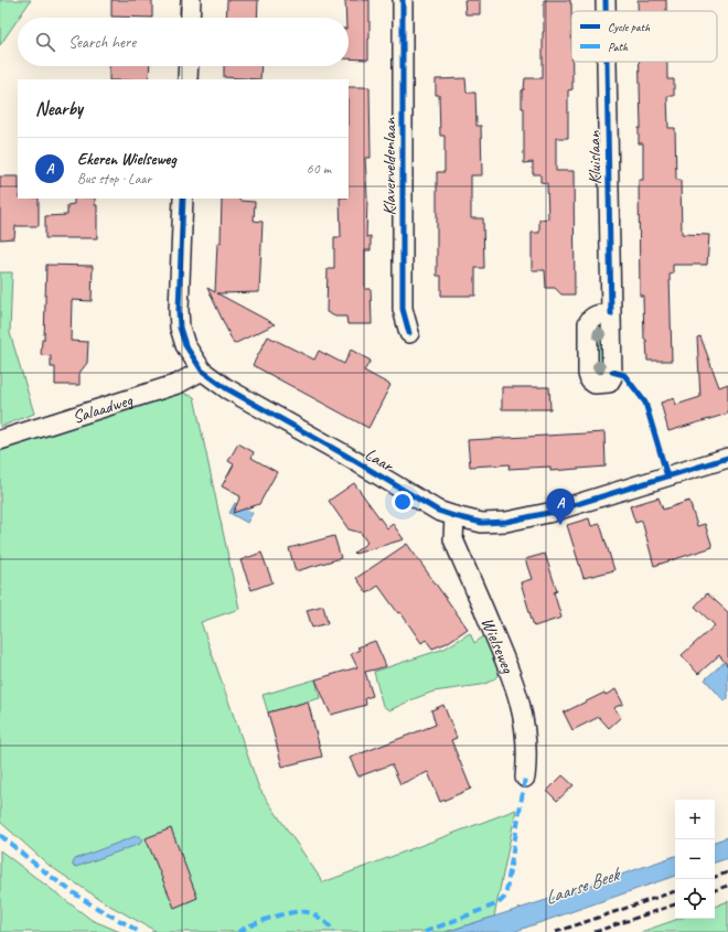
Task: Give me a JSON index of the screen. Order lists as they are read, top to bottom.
{
  "streets": {
    "street": [
      "Kluislaan",
      "Klaverveldenlaan",
      "Salaadweg",
      "Laar",
      "Wielseweg"
    ]
  },
  "crossings": [
    ["Salaadweg", "Laar"],
    ["Laar", "Wielseweg"]
  ],
  "water": ["Laarse Beek"],
  "legend": ["Cycle path", "Path"],
  "page": {
    "search": "Search here",
    "heading": "Nearby",
    "list": [
      {
        "mark": "A",
        "name": "Ekeren Wielseweg",
        "note": "Bus stop · Laar",
        "value": "60 m"
      }
    ],
    "pins": "A",
    "map_buttons": ["+", "−"]
  }
}
